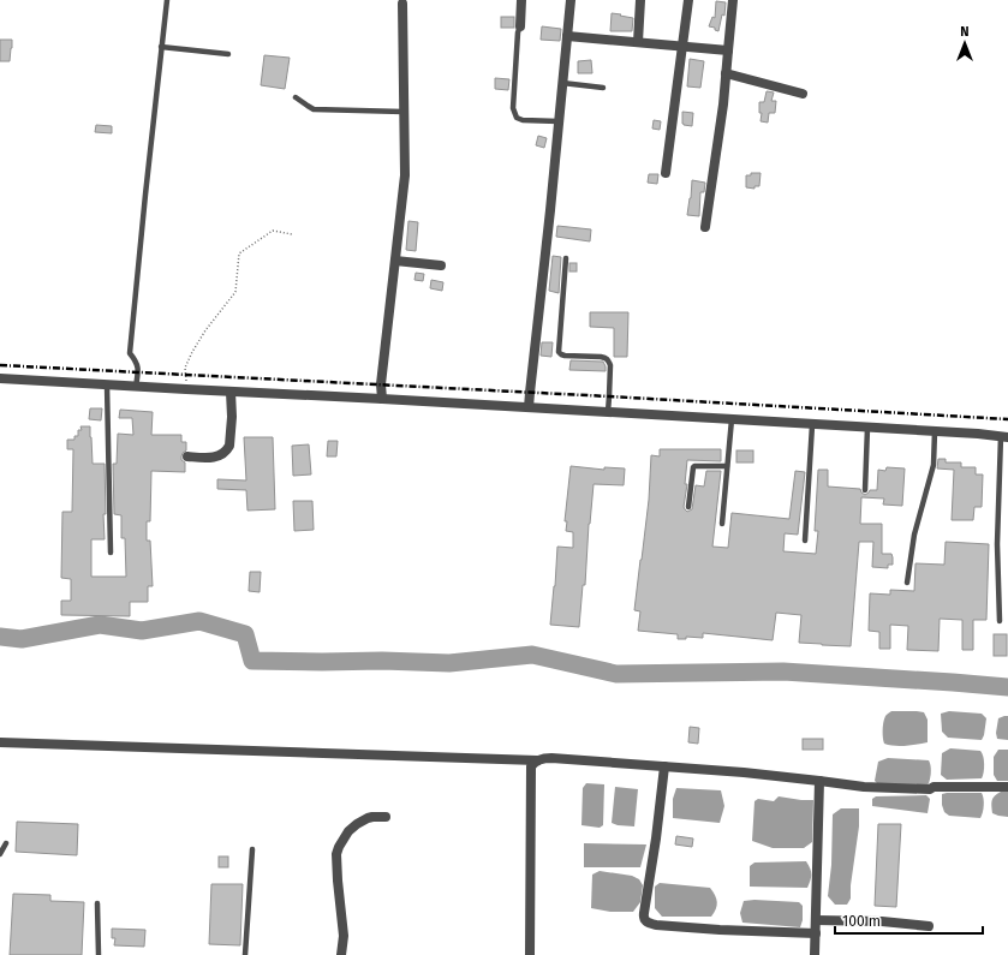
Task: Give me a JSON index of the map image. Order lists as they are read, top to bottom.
{
  "scale_bar": "100 m",
  "north": "top"
}
